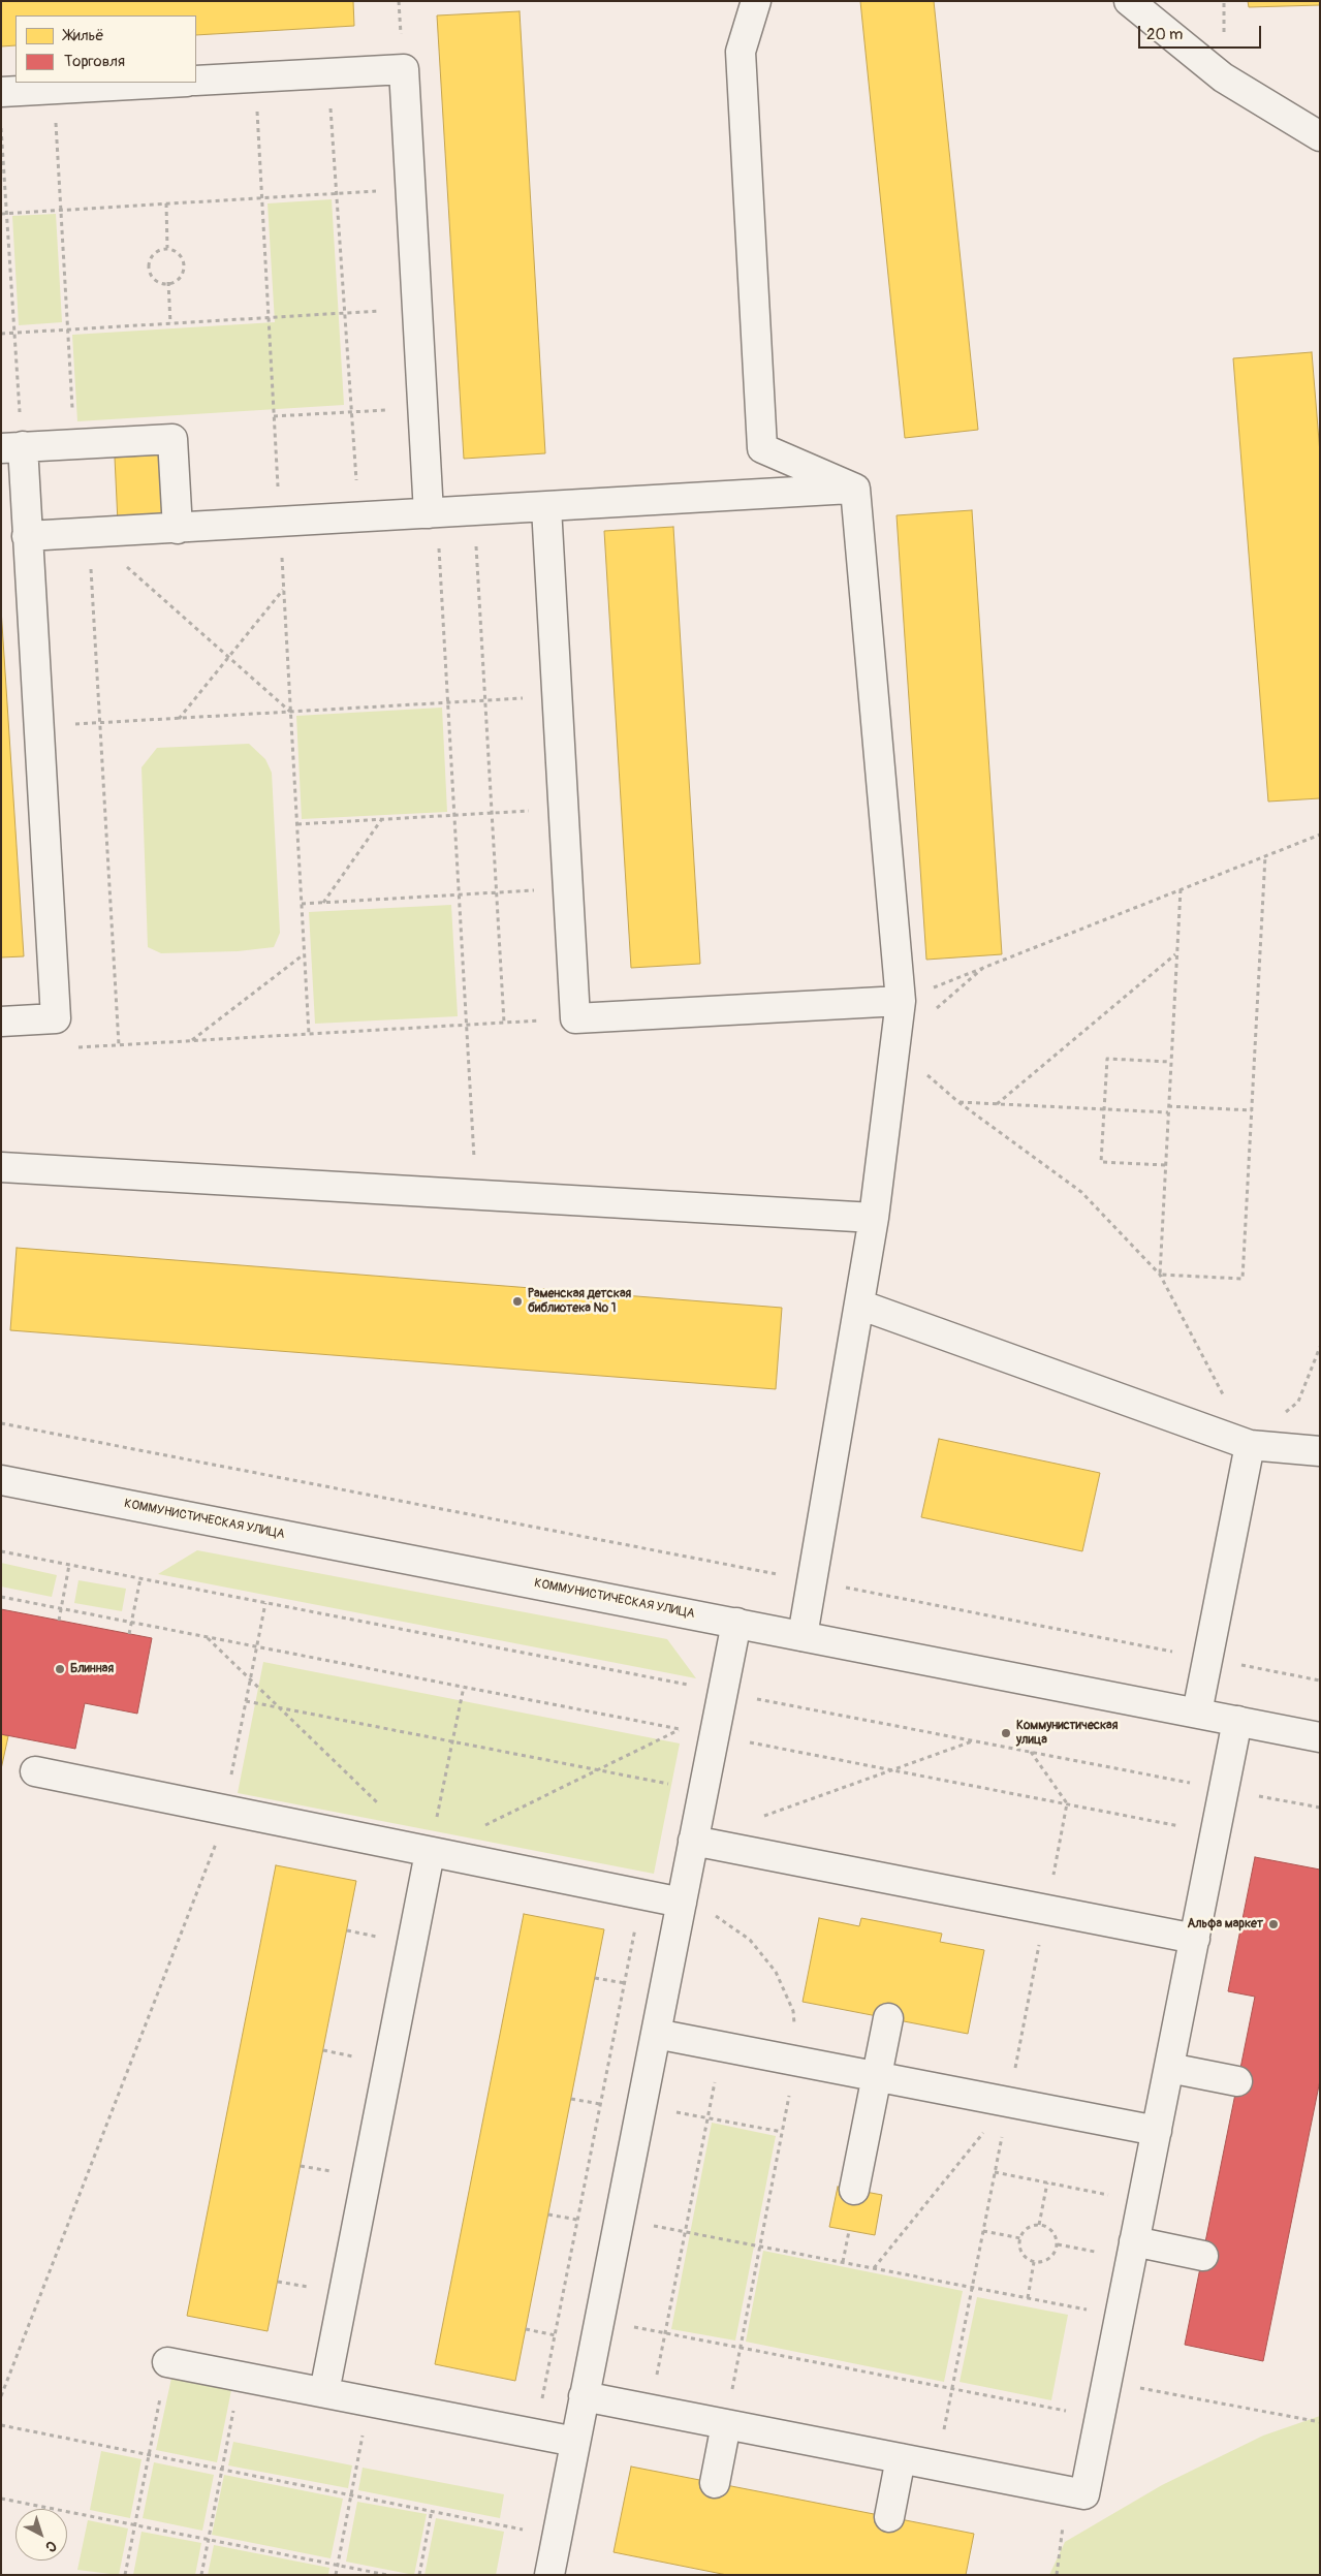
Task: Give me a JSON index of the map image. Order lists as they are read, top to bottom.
{
  "streets": {
    "main road": ["КОММУНИСТИЧЕСКАЯ УЛИЦА"]
  },
  "places": [
    "Раменская детская библиотека № 1",
    "Блинная",
    "Коммунистическая улица",
    "Альфа маркет"
  ],
  "legend": ["Жильё", "Торговля"],
  "scale_bar": "20 m",
  "north": "bottom right"
}
